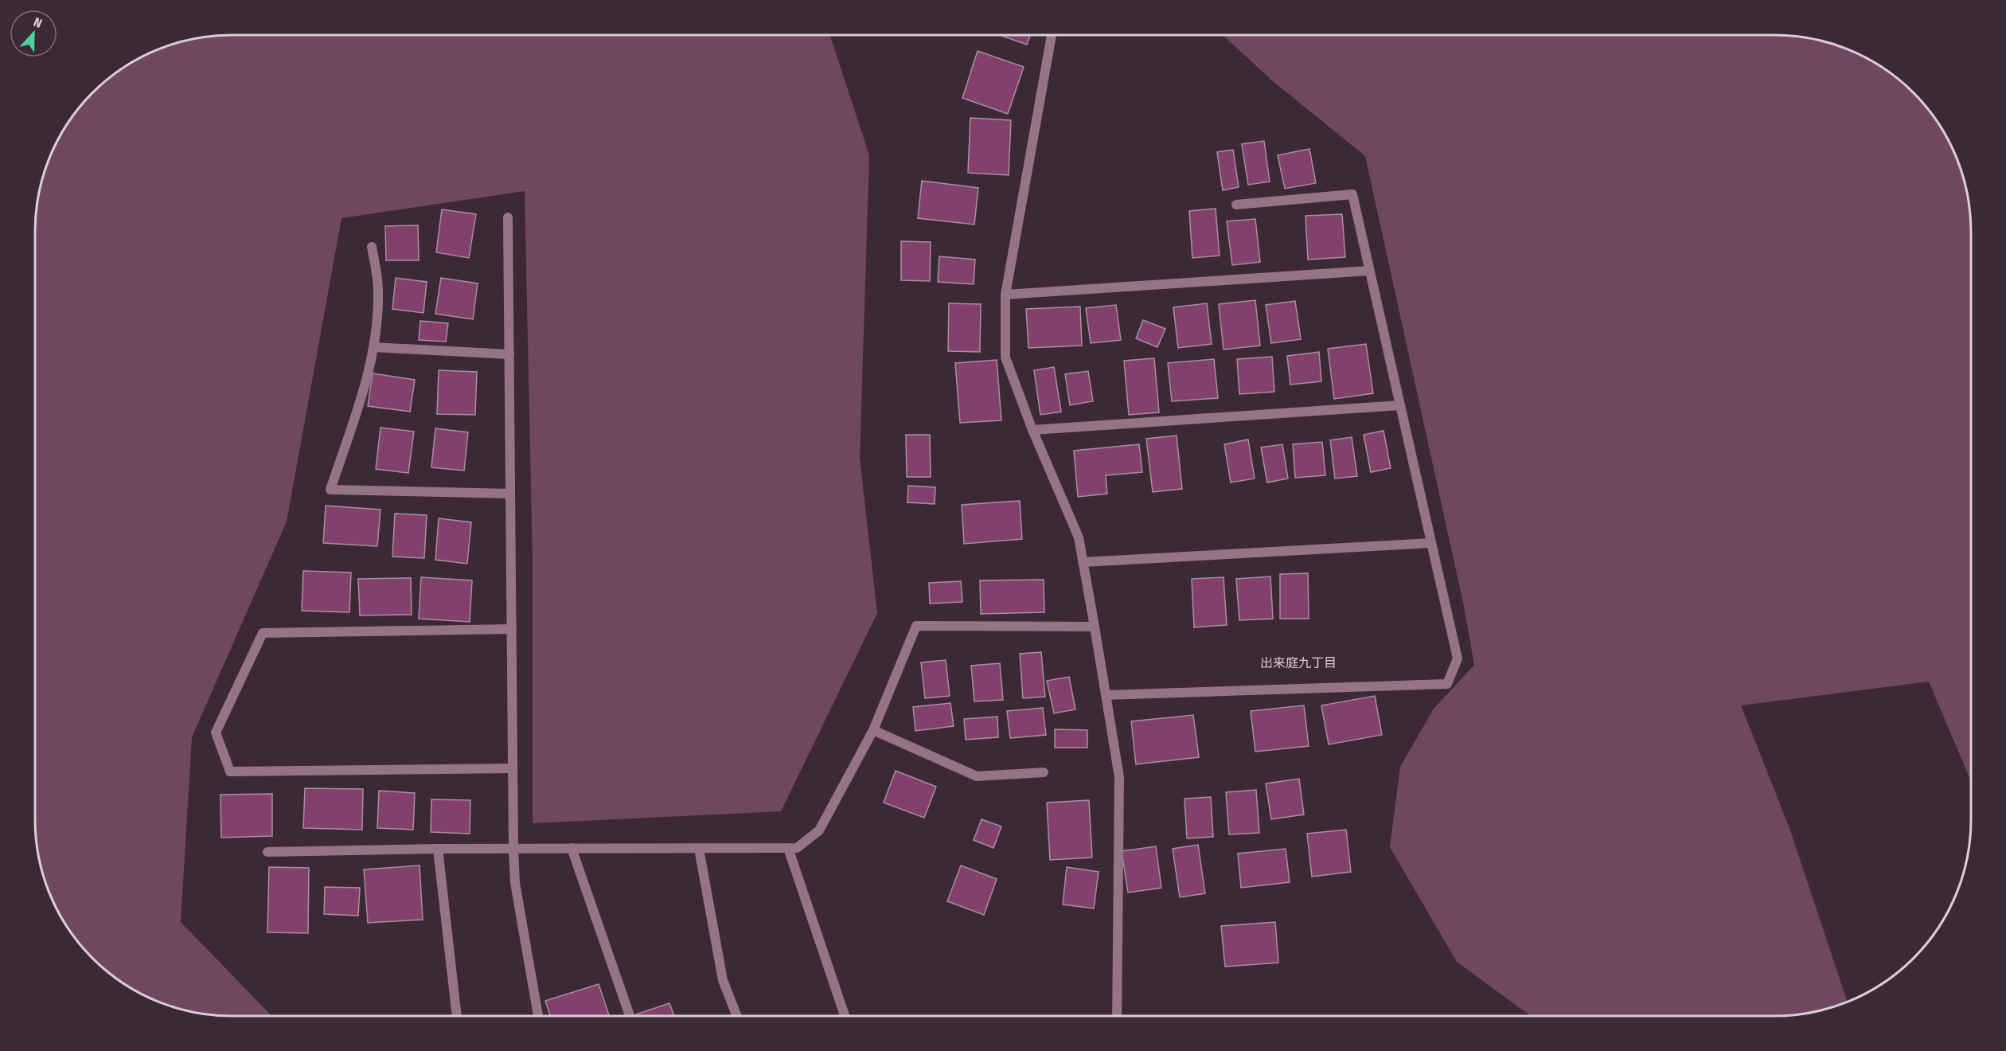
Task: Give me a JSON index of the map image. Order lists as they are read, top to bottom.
{
  "districts": ["出来庭九丁目"],
  "north": "top"
}
